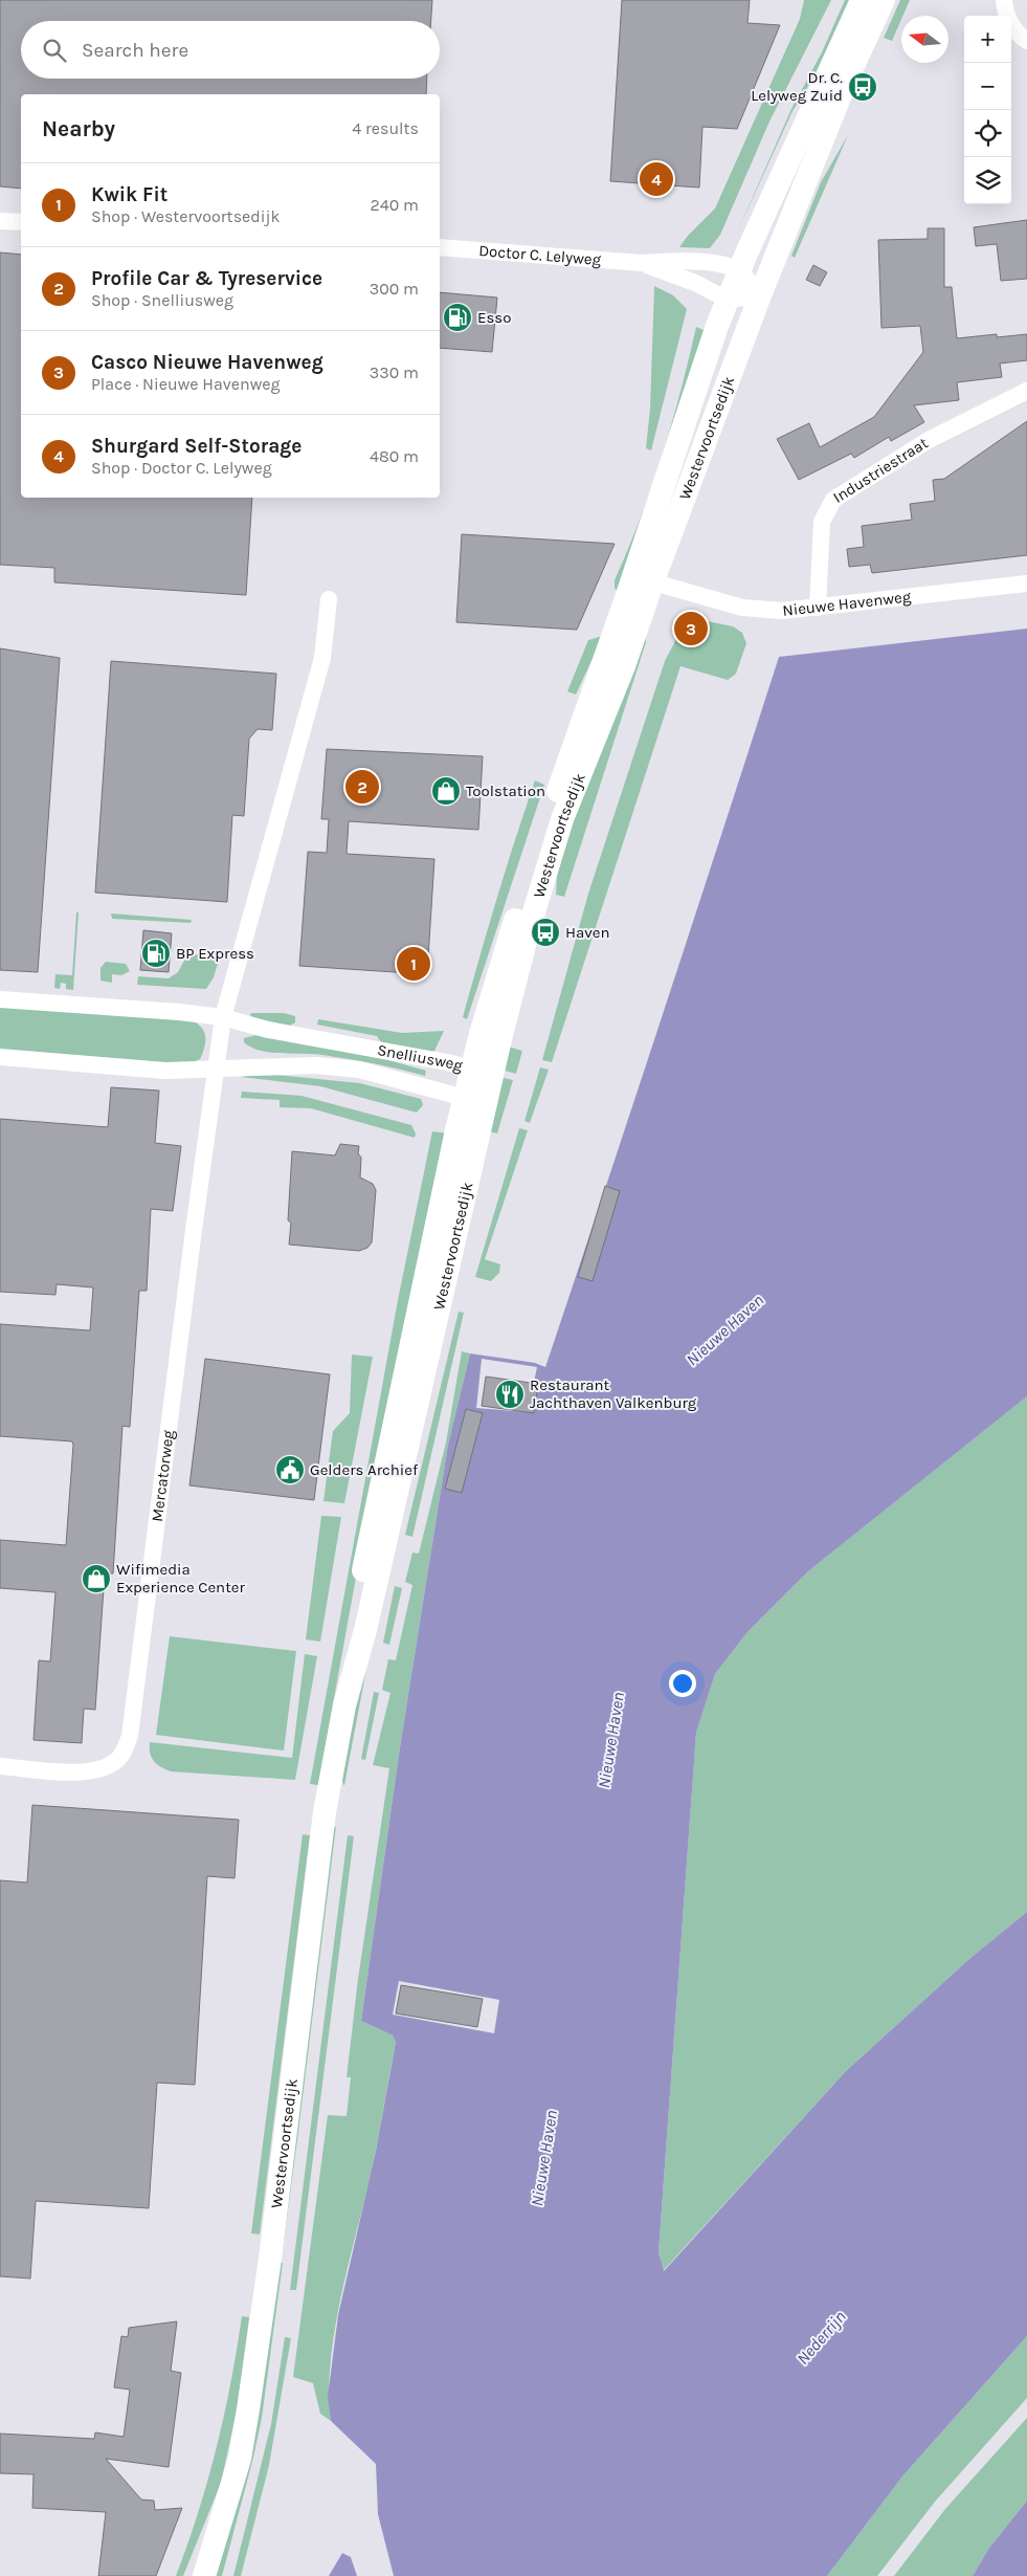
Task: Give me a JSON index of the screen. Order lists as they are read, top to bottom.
{
  "streets": {
    "main road": ["Westervoortsedijk"],
    "street": [
      "Doctor C. Lelyweg",
      "Industriestraat",
      "Nieuwe Havenweg",
      "Snelliusweg",
      "Mercatorweg"
    ]
  },
  "crossings": [
    ["Doctor C. Lelyweg", "Westervoortsedijk"],
    ["Westervoortsedijk", "Nieuwe Havenweg"],
    ["Westervoortsedijk", "Snelliusweg"],
    ["Industriestraat", "Nieuwe Havenweg"],
    ["Snelliusweg", "Mercatorweg"]
  ],
  "water": ["Nieuwe Haven", "Nederrijn"],
  "places": {
    "bus stop": ["Dr. C. Lelyweg Zuid", "Haven"],
    "fuel station": ["Esso", "BP Express"],
    "shop": ["Toolstation", "Wifimedia Experience Center"],
    "restaurant": ["Restaurant Jachthaven Valkenburg"],
    "public building": ["Gelders Archief"]
  },
  "north": "left",
  "page": {
    "map_buttons": ["+", "−"],
    "search": "Search here",
    "heading": ["Nearby", "4 results"],
    "pins": [
      "4",
      "3",
      "2",
      "1"
    ],
    "list": [
      {
        "mark": "1",
        "name": "Kwik Fit",
        "note": "Shop · Westervoortsedijk",
        "value": "240 m"
      },
      {
        "mark": "2",
        "name": "Profile Car & Tyreservice",
        "note": "Shop · Snelliusweg",
        "value": "300 m"
      },
      {
        "mark": "3",
        "name": "Casco Nieuwe Havenweg",
        "note": "Place · Nieuwe Havenweg",
        "value": "330 m"
      },
      {
        "mark": "4",
        "name": "Shurgard Self-Storage",
        "note": "Shop · Doctor C. Lelyweg",
        "value": "480 m"
      }
    ]
  }
}
